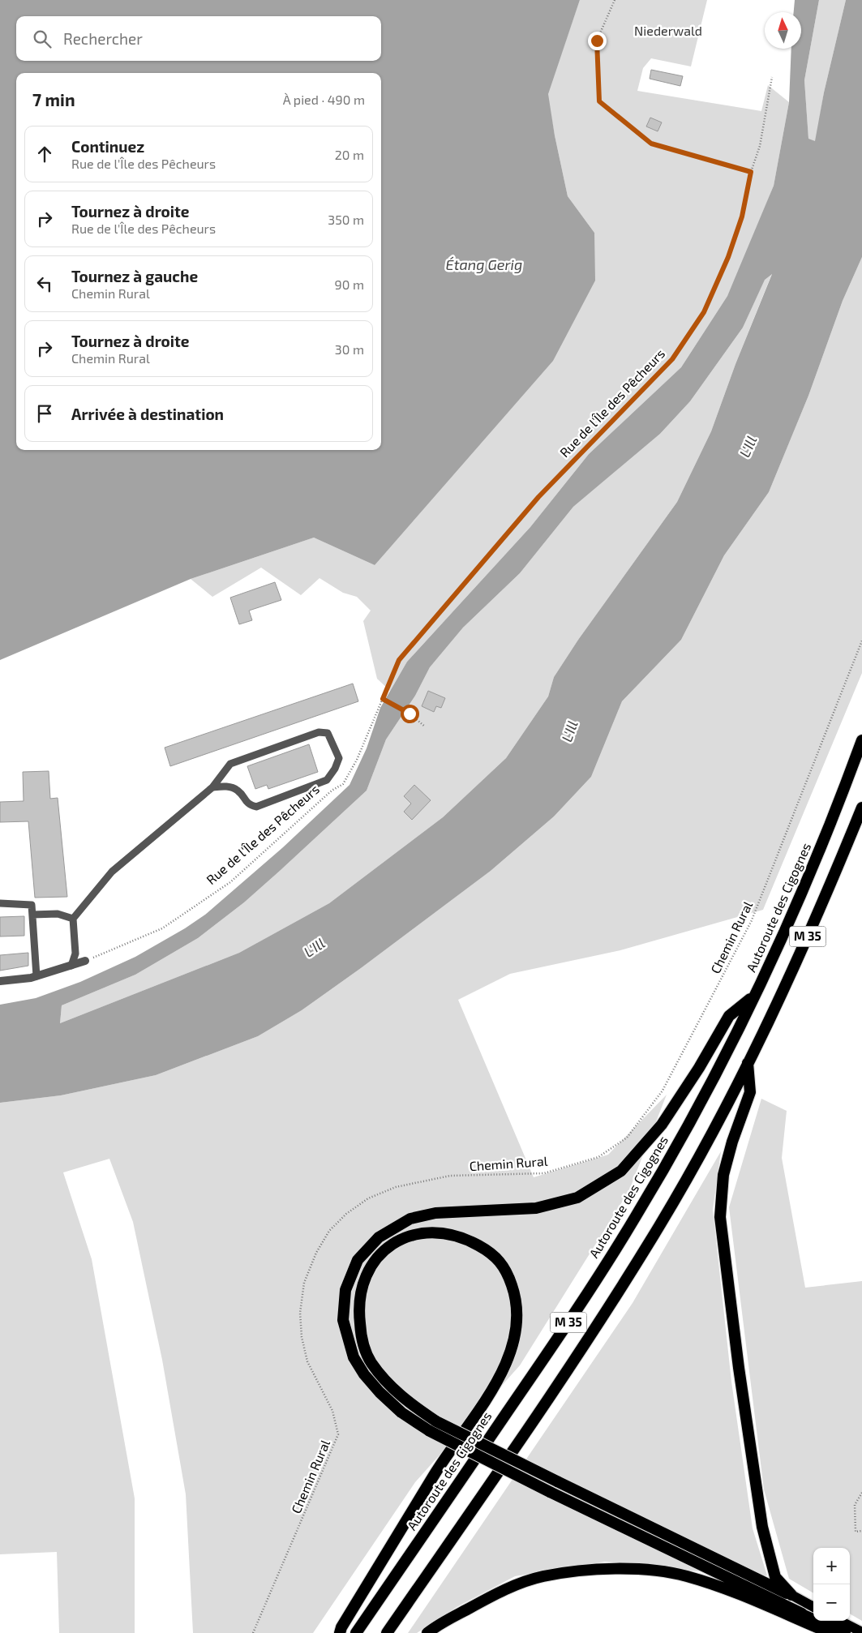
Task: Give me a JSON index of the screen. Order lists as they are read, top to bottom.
{
  "streets": {
    "highway": ["Autoroute des Cigognes", "M 35"],
    "path": ["Rue de l'Île des Pêcheurs", "Chemin Rural"]
  },
  "water": ["Étang Gerig", "L'Ill"],
  "parks": ["Niederwald"],
  "north": "top",
  "page": {
    "search": "Rechercher",
    "heading": ["7 min", "À pied · 490 m"],
    "list": [
      ["Continuez", "Rue de l'Île des Pêcheurs", "20 m"],
      ["Tournez à droite", "Rue de l'Île des Pêcheurs", "350 m"],
      ["Tournez à gauche", "Chemin Rural", "90 m"],
      ["Tournez à droite", "Chemin Rural", "30 m"],
      "Arrivée à destination"
    ],
    "map_buttons": ["+", "−"]
  }
}
